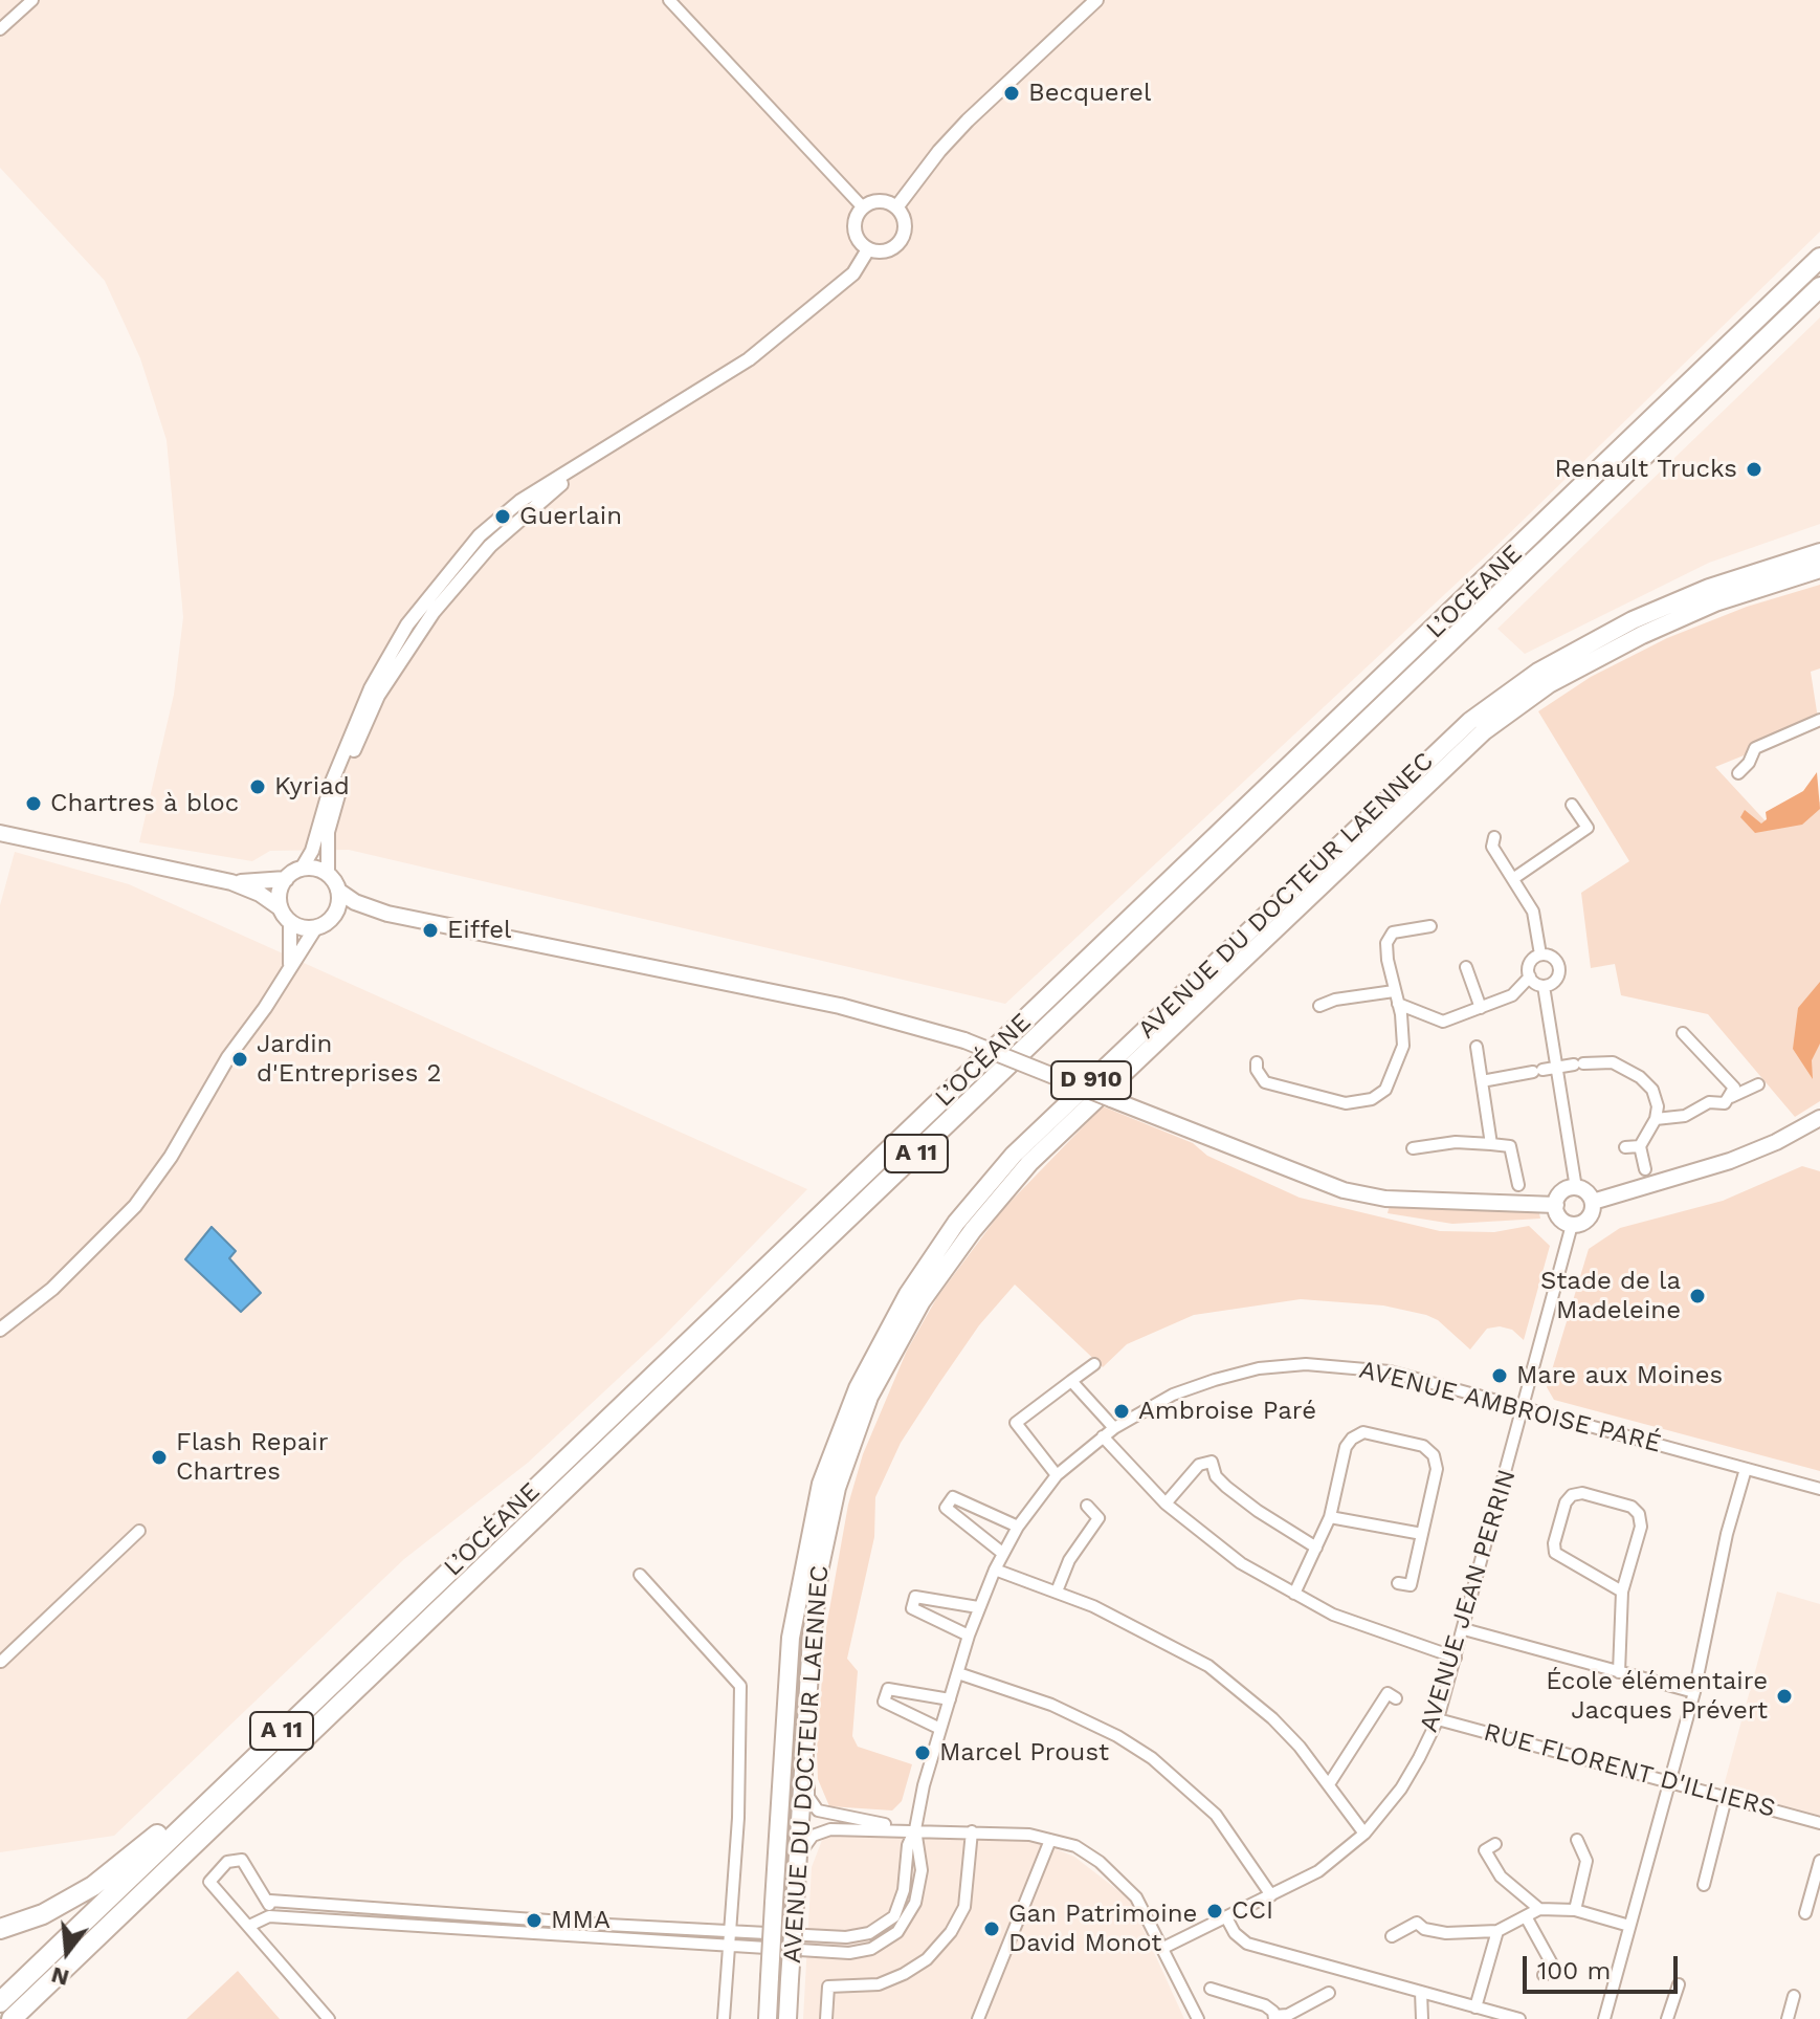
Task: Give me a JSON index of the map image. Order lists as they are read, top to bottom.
{
  "streets": {
    "highway": ["L’OCÉANE", "A 11"],
    "main road": ["AVENUE DU DOCTEUR LAENNEC", "D 910"],
    "street": ["AVENUE AMBROISE PARÉ", "AVENUE JEAN PERRIN", "RUE FLORENT D'ILLIERS"]
  },
  "crossings": [
    ["AVENUE AMBROISE PARÉ", "AVENUE JEAN PERRIN"],
    ["AVENUE JEAN PERRIN", "RUE FLORENT D'ILLIERS"]
  ],
  "places": [
    "Becquerel",
    "Renault Trucks",
    "Guerlain",
    "Kyriad",
    "Chartres à bloc",
    "Eiffel",
    "Jardin d'Entreprises 2",
    "Stade de la Madeleine",
    "Mare aux Moines",
    "Ambroise Paré",
    "Flash Repair Chartres",
    "École élémentaire Jacques Prévert",
    "Marcel Proust",
    "CCI",
    "MMA",
    "Gan Patrimoine David Monot"
  ],
  "scale_bar": "100 m",
  "north": "bottom"
}
